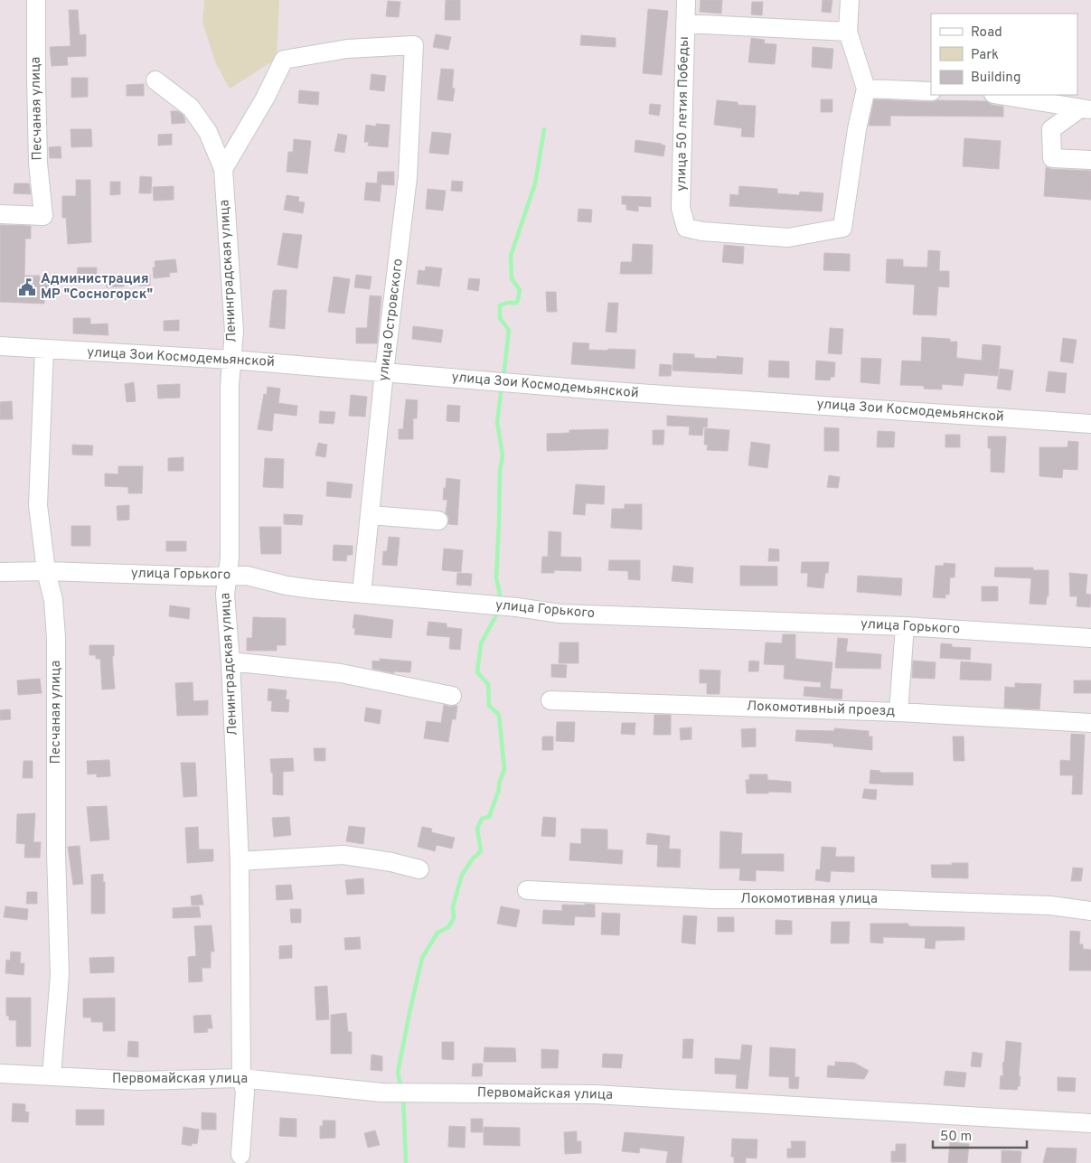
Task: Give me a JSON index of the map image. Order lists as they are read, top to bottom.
{
  "streets": {
    "street": [
      "Песчаная улица",
      "улица 50 летия Победы",
      "Ленинградская улица",
      "улица Островского",
      "улица Зои Космодемьянской",
      "улица Горького",
      "Локомотивный проезд",
      "Локомотивная улица",
      "Первомайская улица"
    ]
  },
  "crossings": [
    ["Песчаная улица", "улица Зои Космодемьянской"],
    ["Песчаная улица", "улица Горького"],
    ["Песчаная улица", "Первомайская улица"],
    ["Ленинградская улица", "улица Островского"],
    ["Ленинградская улица", "улица Зои Космодемьянской"],
    ["Ленинградская улица", "улица Горького"],
    ["Ленинградская улица", "Первомайская улица"],
    ["улица Островского", "улица Зои Космодемьянской"],
    ["улица Островского", "улица Горького"]
  ],
  "places": {
    "public building": ["Администрация МР \"Сосногорск\""]
  },
  "legend": ["Road", "Park", "Building"],
  "scale_bar": "50 m"
}
